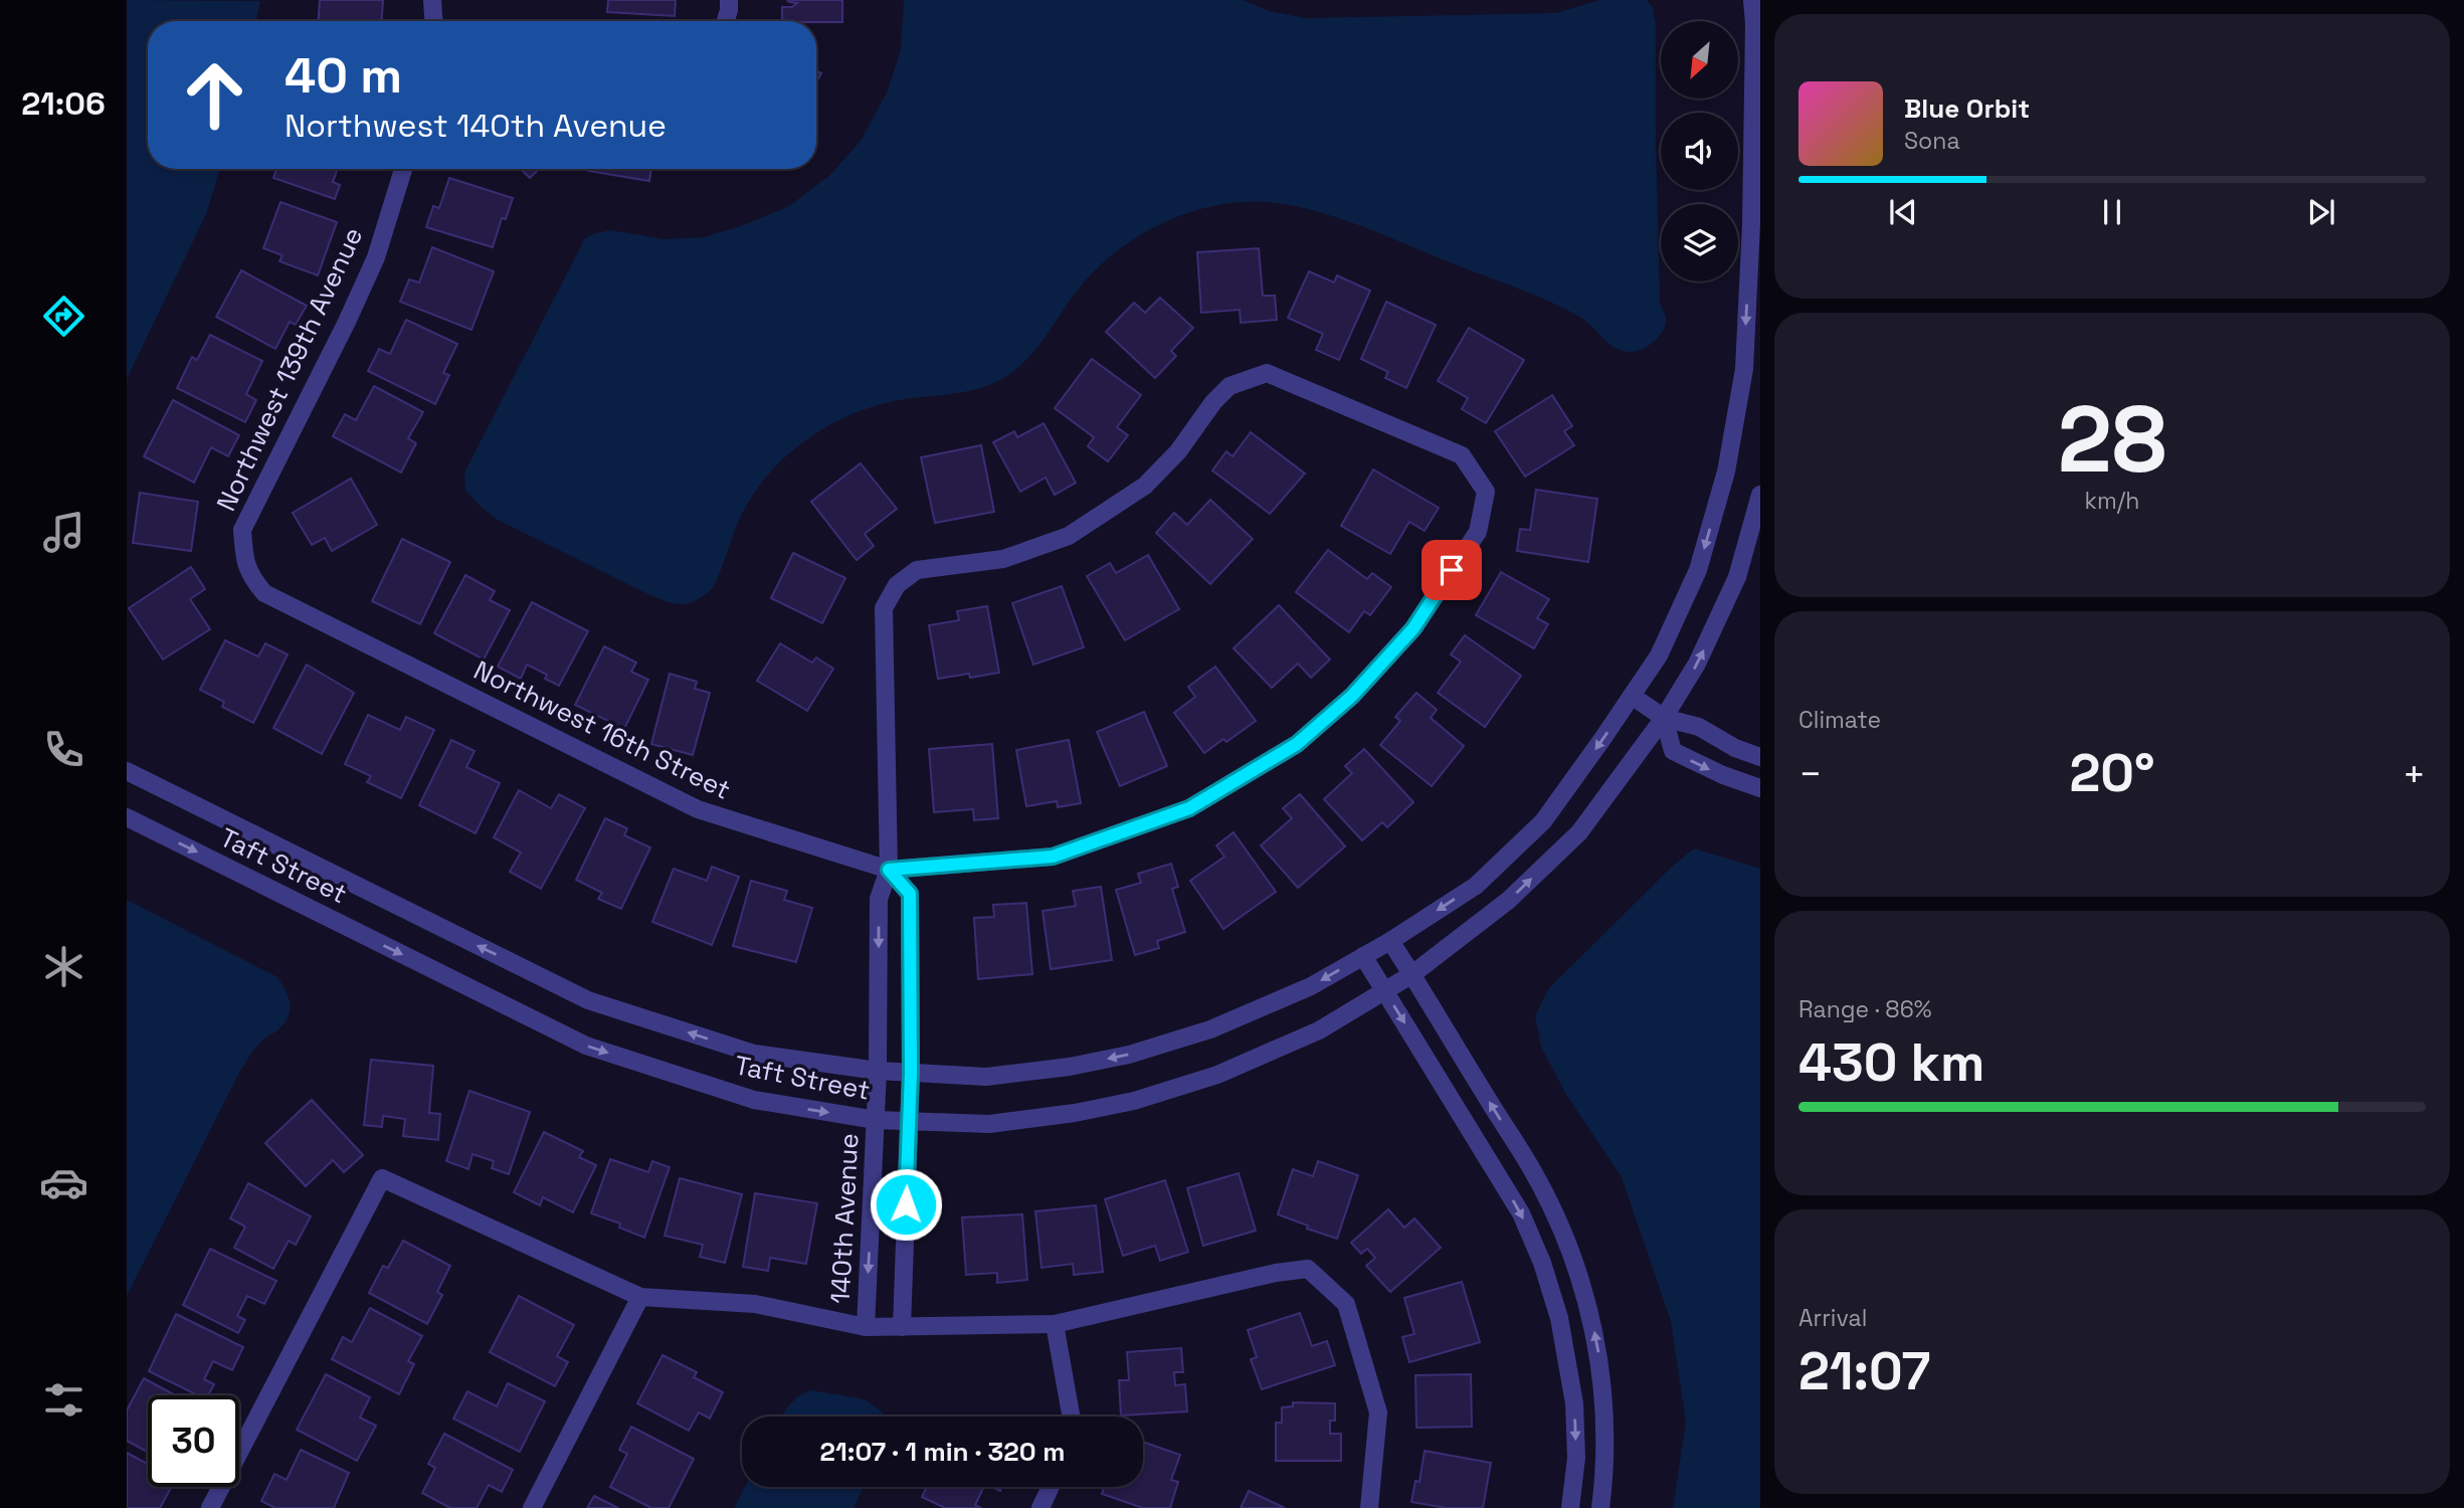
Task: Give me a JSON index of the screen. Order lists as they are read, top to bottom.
{
  "streets": {
    "street": [
      "Northwest 139th Avenue",
      "Northwest 16th Street",
      "Taft Street",
      "140th Avenue"
    ]
  },
  "crossings": [
    ["Northwest 139th Avenue", "Northwest 16th Street"],
    ["Northwest 16th Street", "140th Avenue"],
    ["Taft Street", "140th Avenue"]
  ],
  "north": "bottom left",
  "page": {
    "tabs": "21:06",
    "turn": ["40 m", "Northwest 140th Avenue"],
    "song": ["Blue Orbit", "Sona"],
    "tile": [
      ["28", "km/h"],
      "Climate",
      ["Range · 86%", "430 km"],
      ["Arrival", "21:07"]
    ],
    "heat": ["−", "20°", "+"],
    "limit": "30",
    "trip": "21:07 · 1 min · 320 m"
  }
}
